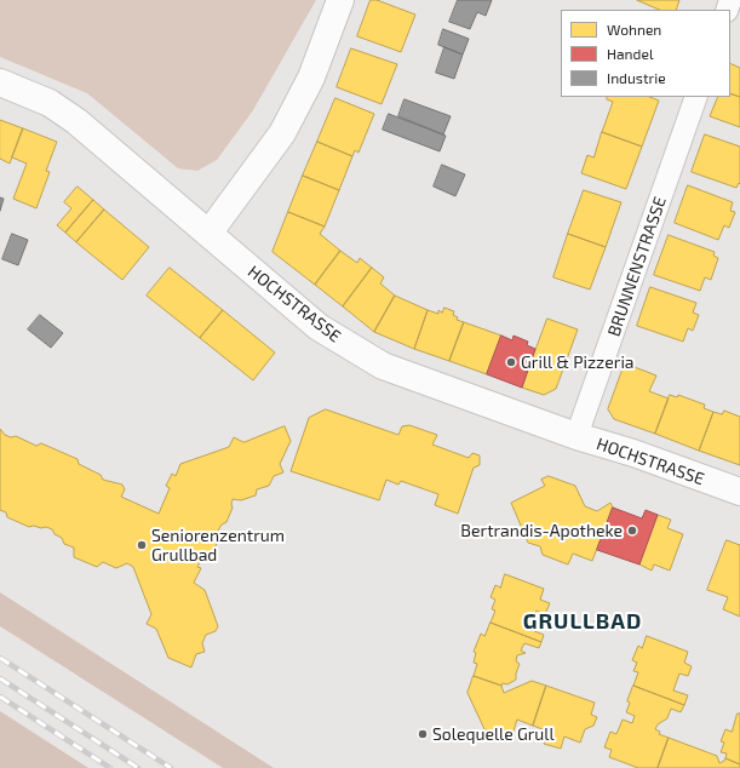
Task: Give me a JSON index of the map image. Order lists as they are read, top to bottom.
{
  "streets": {
    "street": ["BRUNNENSTRASSE", "HOCHSTRASSE"]
  },
  "crossings": [
    ["BRUNNENSTRASSE", "HOCHSTRASSE"]
  ],
  "districts": ["GRULLBAD"],
  "places": [
    "Grill & Pizzeria",
    "Bertrandis-Apotheke",
    "Seniorenzentrum Grullbad",
    "Solequelle Grull"
  ],
  "legend": ["Wohnen", "Handel", "Industrie"]
}
